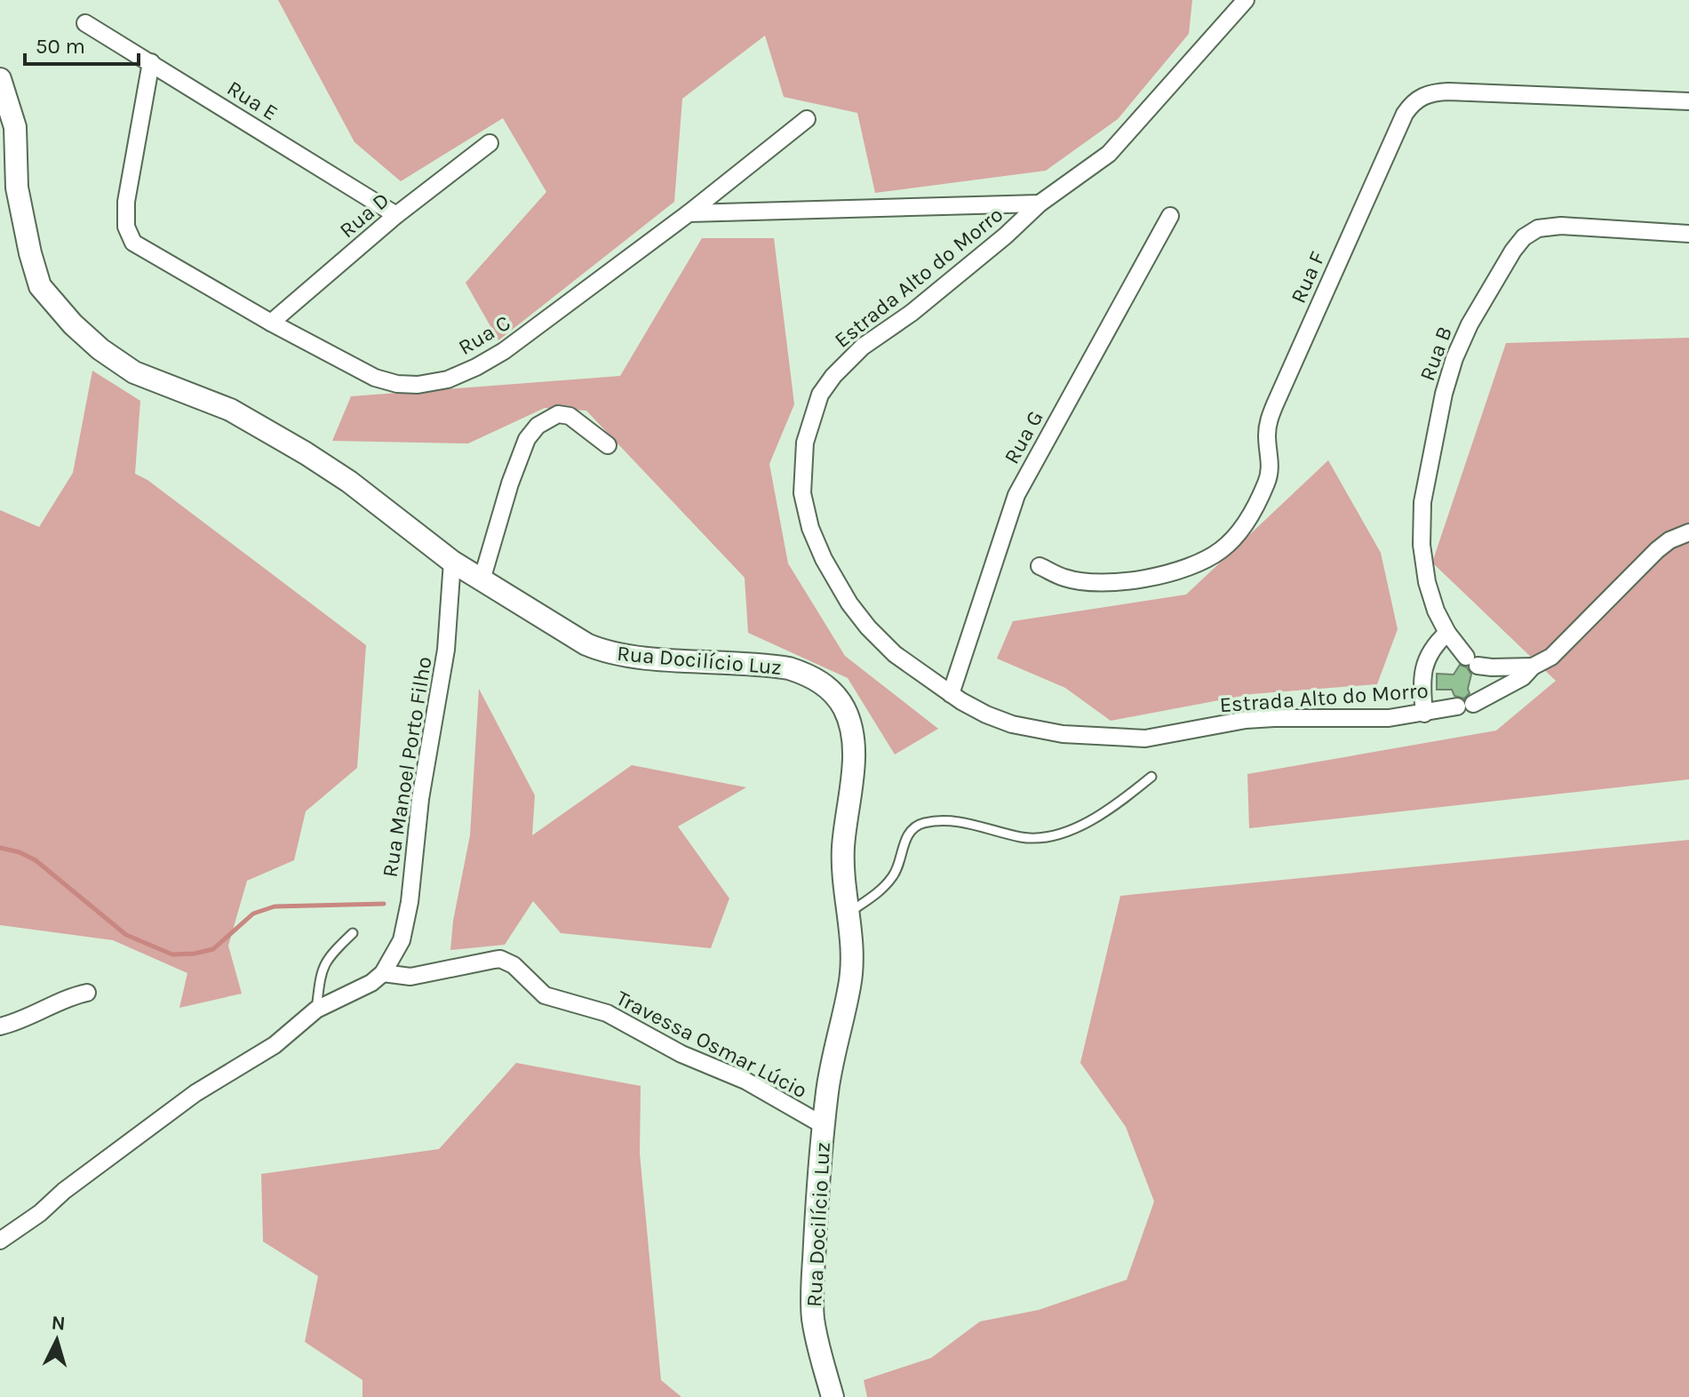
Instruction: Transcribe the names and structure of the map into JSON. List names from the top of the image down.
{
  "streets": {
    "main road": ["Rua Docilício Luz"],
    "street": [
      "Rua E",
      "Rua D",
      "Estrada Alto do Morro",
      "Rua F",
      "Rua C",
      "Rua B",
      "Rua G",
      "Rua Manoel Porto Filho",
      "Travessa Osmar Lúcio"
    ]
  },
  "crossings": [
    ["Rua E", "Rua D"],
    ["Rua E", "Rua C"],
    ["Rua D", "Rua C"],
    ["Estrada Alto do Morro", "Rua B"],
    ["Estrada Alto do Morro", "Rua G"],
    ["Rua Docilício Luz", "Rua Manoel Porto Filho"],
    ["Rua Docilício Luz", "Travessa Osmar Lúcio"],
    ["Rua Manoel Porto Filho", "Travessa Osmar Lúcio"]
  ],
  "scale_bar": "50 m",
  "north": "top"
}
